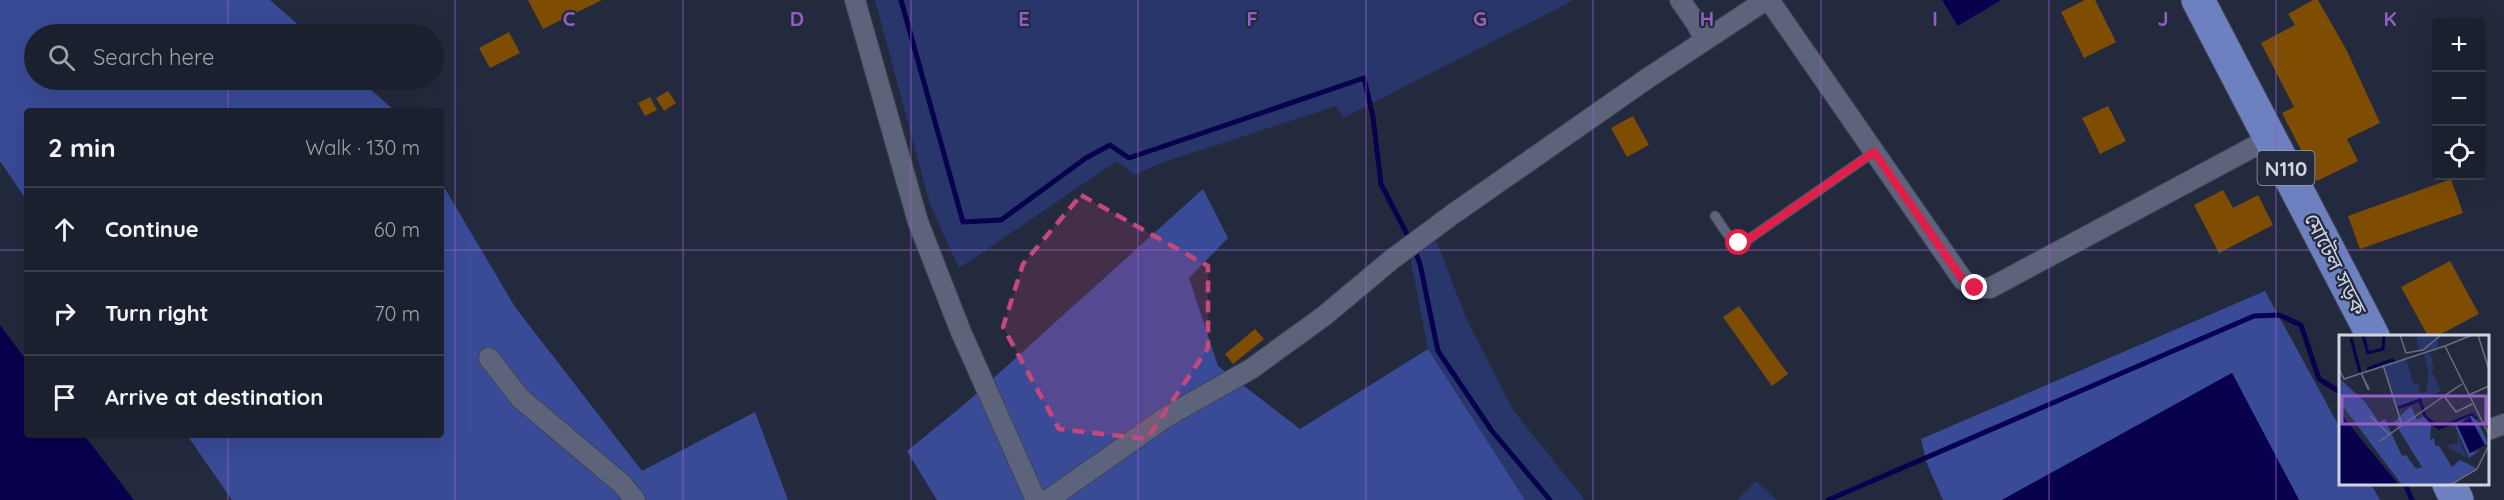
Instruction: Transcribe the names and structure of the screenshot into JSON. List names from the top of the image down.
{
  "streets": {
    "highway": ["N110", "মোটেল সড়ক"]
  },
  "page": {
    "map_buttons": ["+", "−"],
    "search": "Search here",
    "heading": ["2 min", "Walk · 130 m"],
    "list": [
      ["Continue", "60 m"],
      ["Turn right", "70 m"],
      "Arrive at destination"
    ]
  },
  "grid": {
    "columns": [
      "C",
      "D",
      "E",
      "F",
      "G",
      "H",
      "I",
      "J",
      "K"
    ]
  }
}
